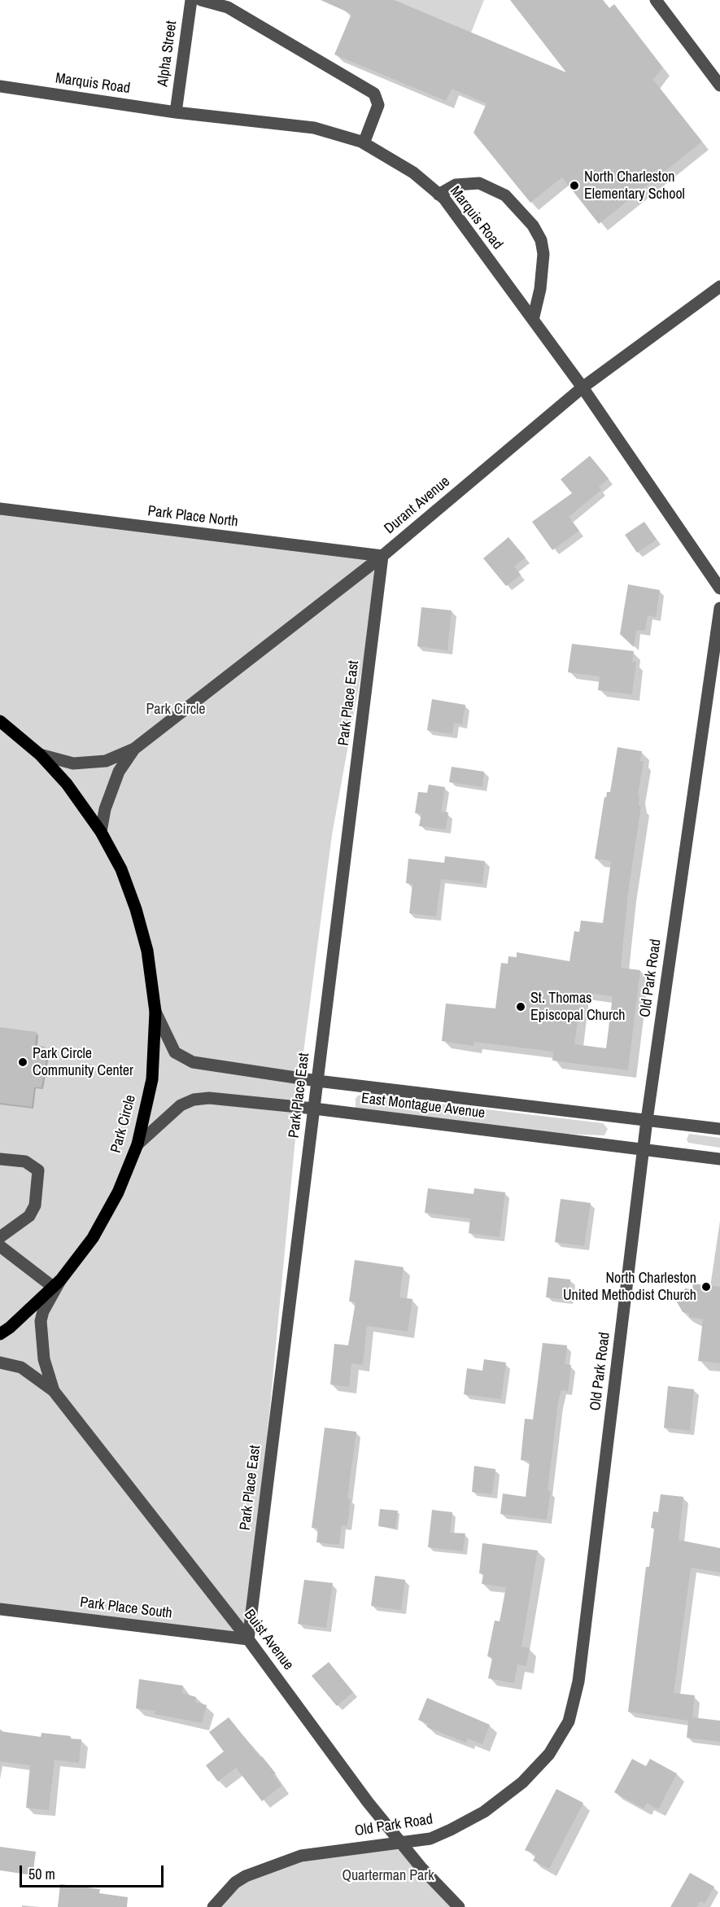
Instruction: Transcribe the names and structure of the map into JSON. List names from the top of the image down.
{
  "streets": {
    "main road": ["Park Circle"],
    "street": [
      "Alpha Street",
      "Marquis Road",
      "Durant Avenue",
      "Park Place North",
      "Park Place East",
      "Old Park Road",
      "East Montague Avenue",
      "Park Place South",
      "Buist Avenue"
    ]
  },
  "crossings": [
    ["Alpha Street", "Marquis Road"],
    ["Marquis Road", "Durant Avenue"],
    ["Durant Avenue", "Park Place North"],
    ["Durant Avenue", "Park Place East"],
    ["Durant Avenue", "Park Circle"],
    ["Park Place North", "Park Place East"],
    ["Park Place East", "East Montague Avenue"],
    ["Park Place East", "Park Place South"],
    ["Park Place East", "Buist Avenue"],
    ["Old Park Road", "East Montague Avenue"],
    ["Old Park Road", "Buist Avenue"],
    ["East Montague Avenue", "Park Circle"],
    ["Park Circle", "Buist Avenue"],
    ["Park Place South", "Buist Avenue"]
  ],
  "parks": ["Park Circle", "Quarterman Park"],
  "places": [
    "North Charleston Elementary School",
    "St. Thomas Episcopal Church",
    "Park Circle Community Center",
    "North Charleston United Methodist Church"
  ],
  "scale_bar": "50 m"
}
